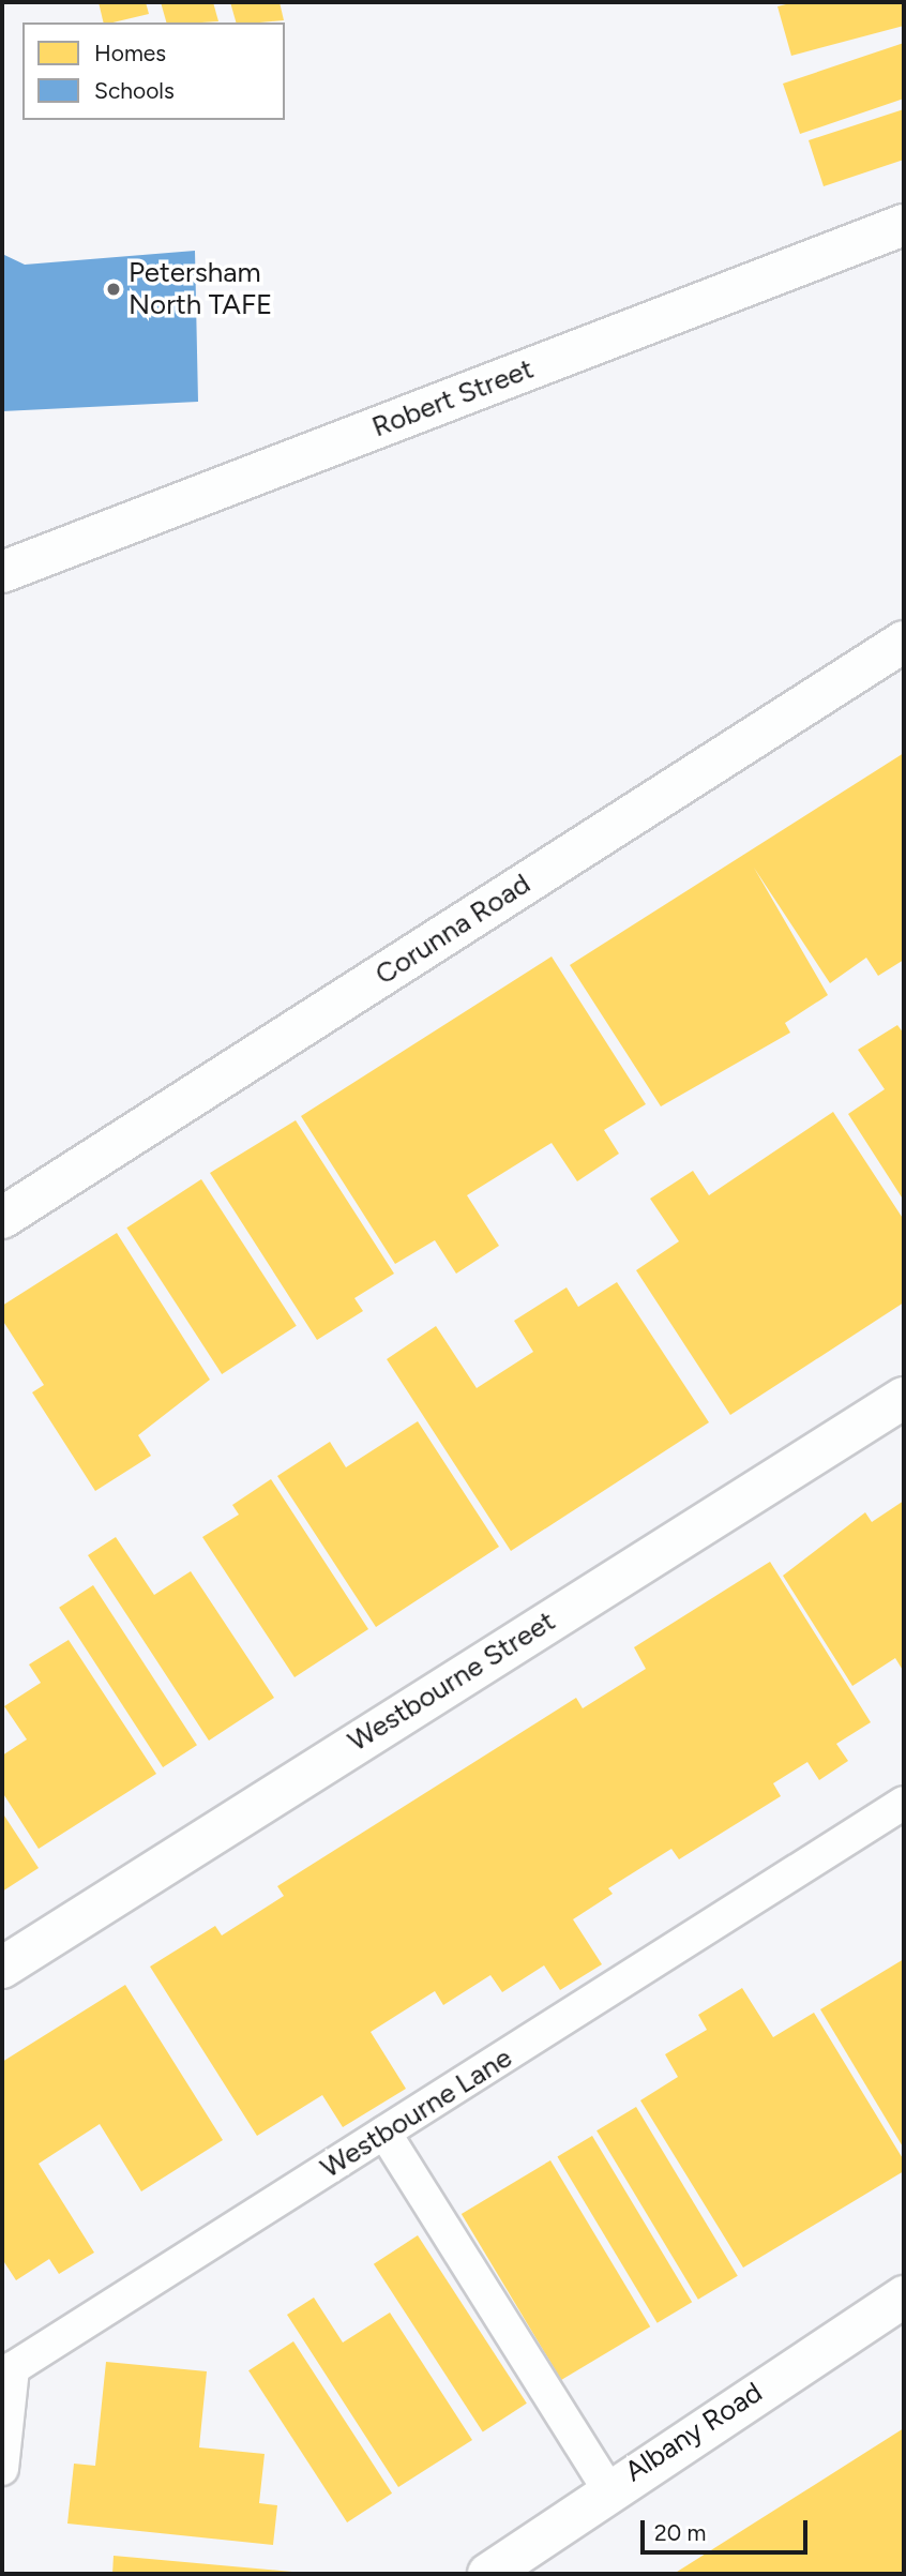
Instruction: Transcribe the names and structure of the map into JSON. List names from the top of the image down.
{
  "streets": {
    "street": [
      "Robert Street",
      "Corunna Road",
      "Westbourne Street",
      "Albany Road"
    ],
    "lane": ["Westbourne Lane"]
  },
  "places": ["Petersham North TAFE"],
  "legend": ["Homes", "Schools"],
  "scale_bar": "20 m"
}
